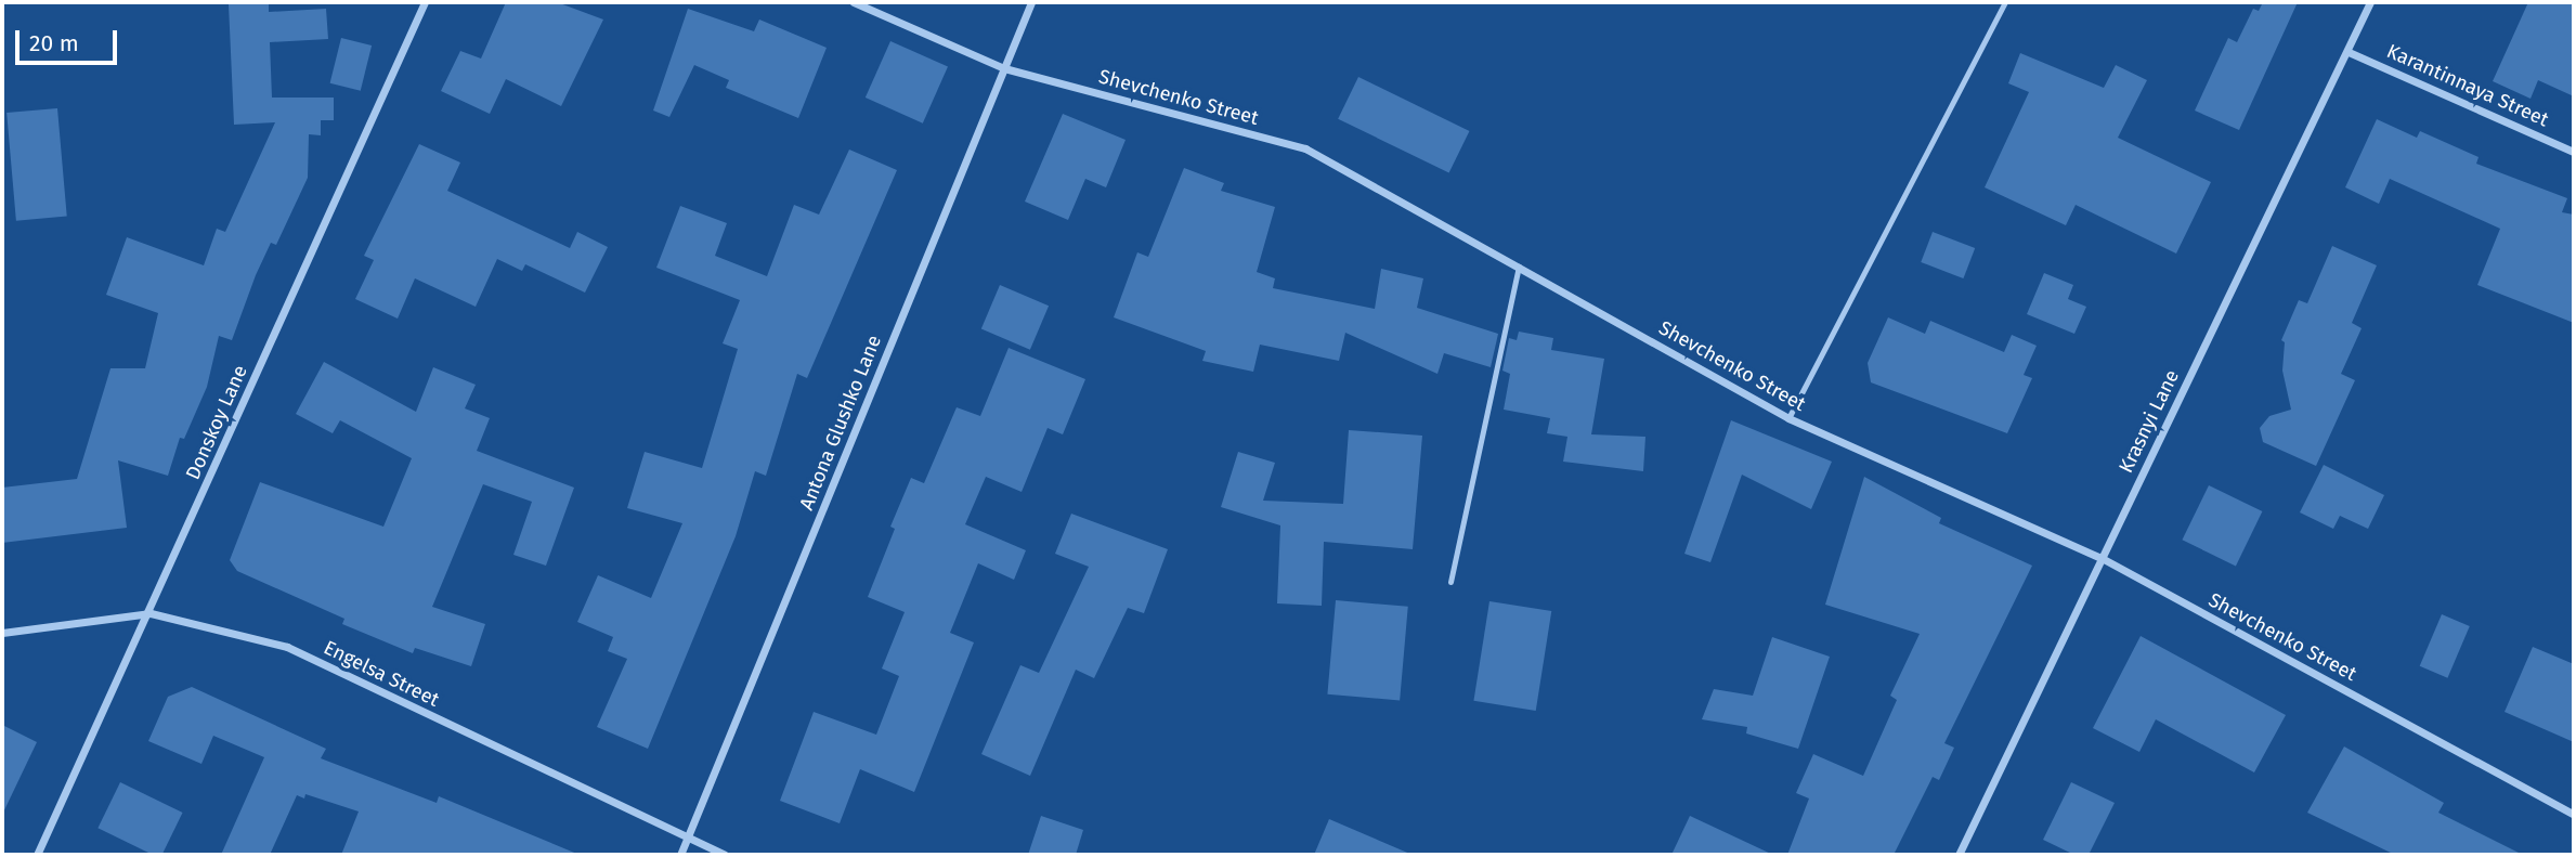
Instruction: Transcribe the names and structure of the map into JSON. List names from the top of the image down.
{
  "streets": {
    "street": [
      "Karantinnaya Street",
      "Shevchenko Street",
      "Krasnyi Lane",
      "Donskoy Lane",
      "Antona Glushko Lane",
      "Engelsa Street"
    ]
  },
  "crossings": [
    ["Karantinnaya Street", "Krasnyi Lane"],
    ["Shevchenko Street", "Krasnyi Lane"],
    ["Shevchenko Street", "Antona Glushko Lane"],
    ["Donskoy Lane", "Engelsa Street"],
    ["Antona Glushko Lane", "Engelsa Street"]
  ],
  "scale_bar": "20 m"
}
